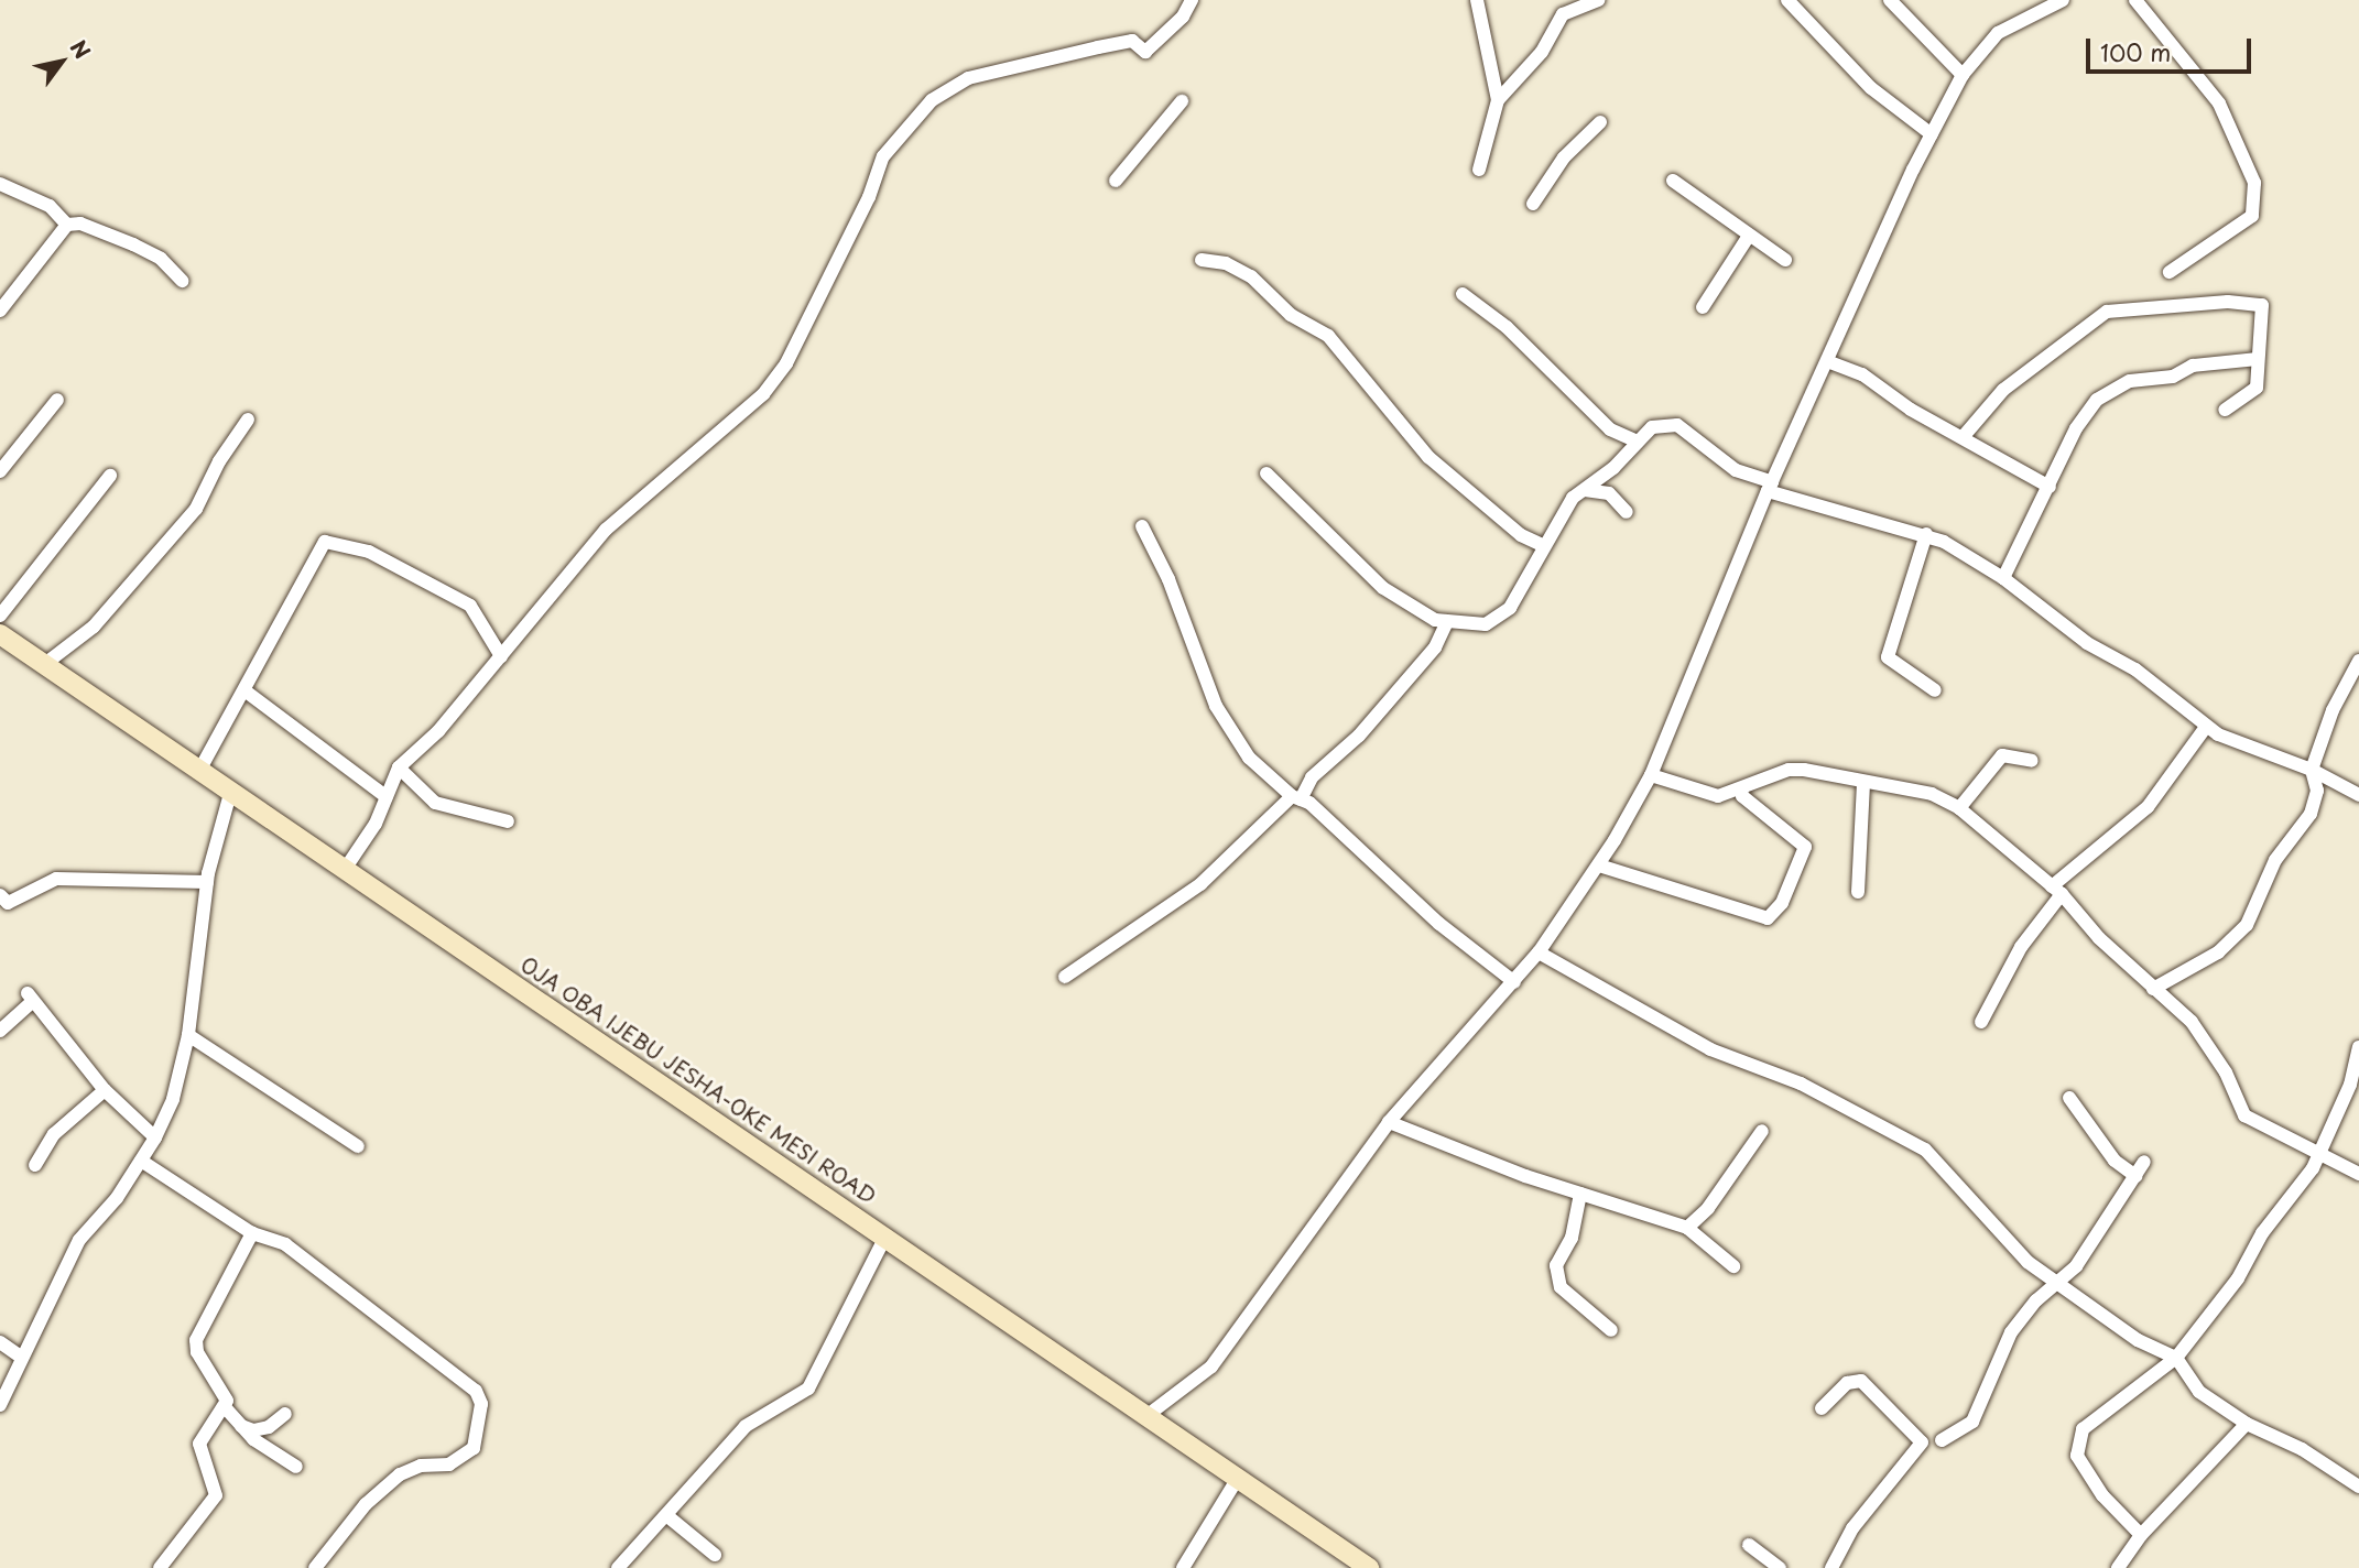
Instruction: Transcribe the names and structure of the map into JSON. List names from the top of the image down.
{
  "streets": {
    "main road": ["OJA OBA IJEBU JESHA-OKE MESI ROAD"]
  },
  "scale_bar": "100 m",
  "north": "top right"
}
